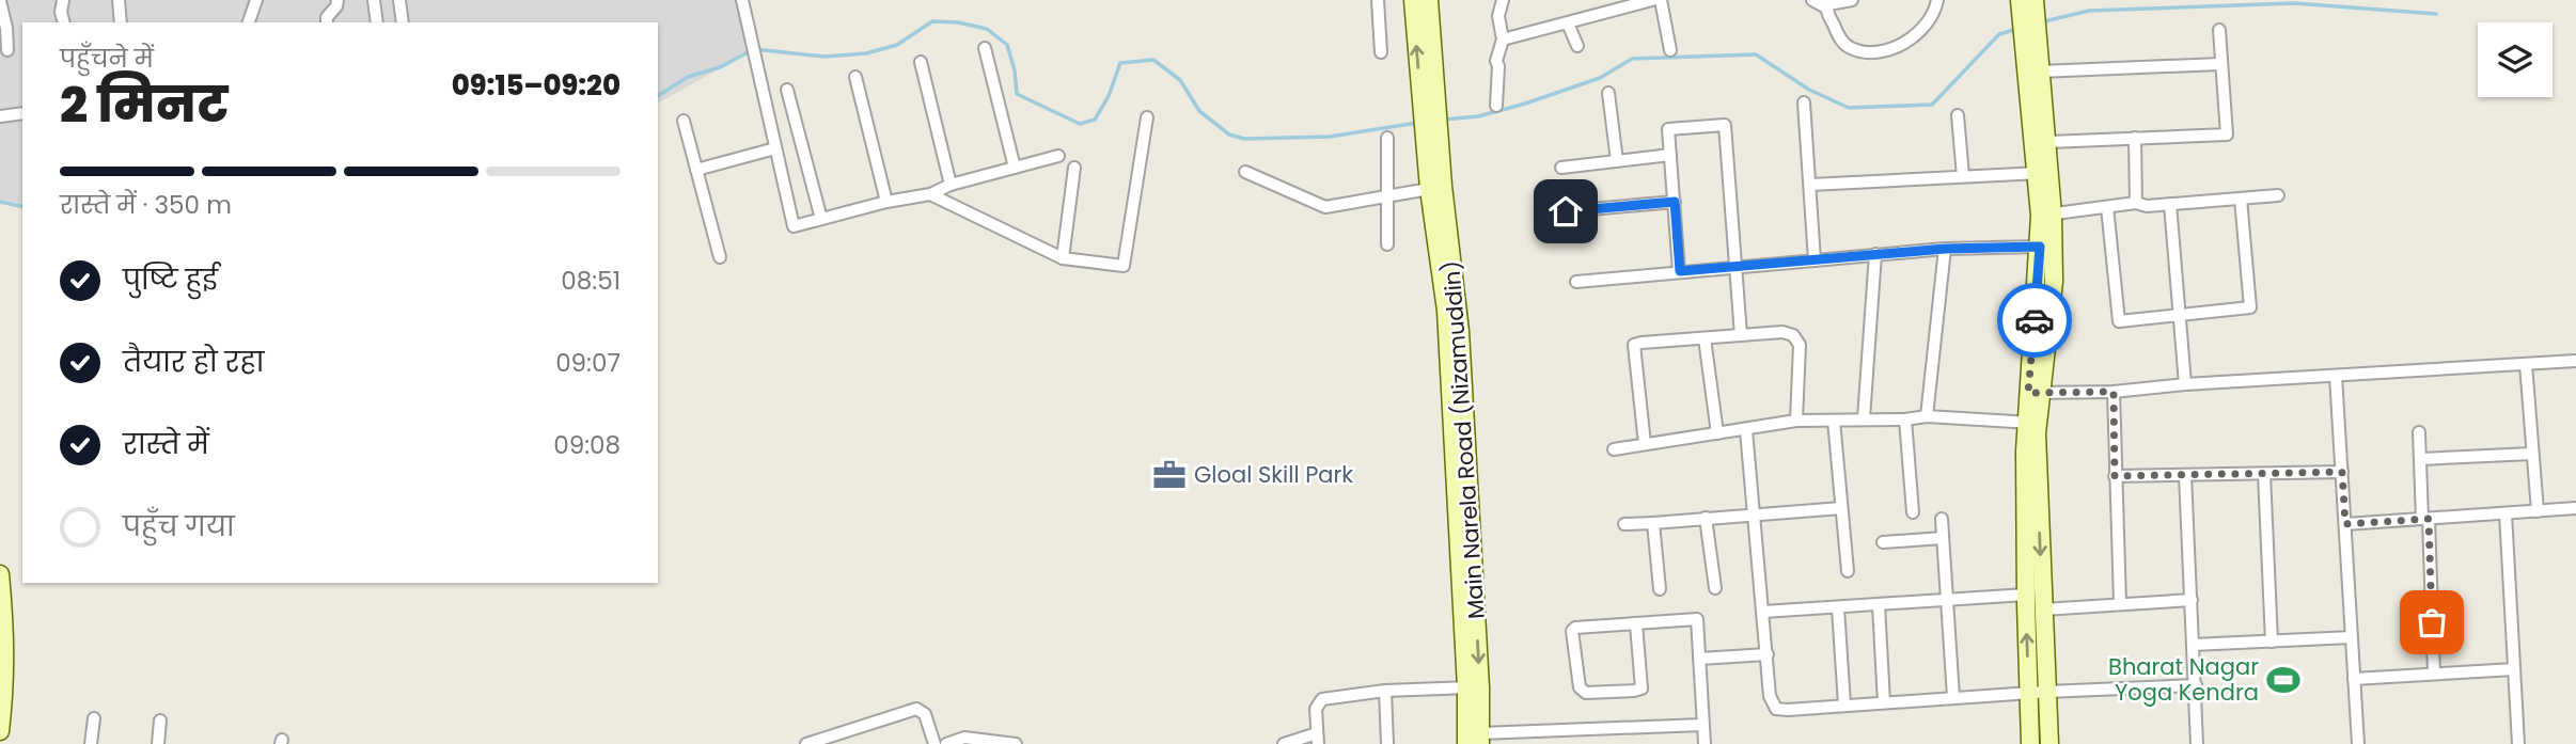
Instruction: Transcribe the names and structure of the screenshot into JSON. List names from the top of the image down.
{
  "streets": {
    "street": ["Main Narela Road (Nizamuddin)"]
  },
  "places": {
    "office": ["Gloal Skill Park"],
    "sports": ["Bharat Nagar Yoga Kendra"]
  },
  "page": {
    "heading": ["2 मिनट", "पहुँचने में", "09:15–09:20"],
    "bar": "रास्ते में · 350 m",
    "list": [
      ["पुष्टि हुई", "08:51"],
      ["तैयार हो रहा", "09:07"],
      ["रास्ते में", "09:08"],
      "पहुँच गया"
    ]
  }
}
